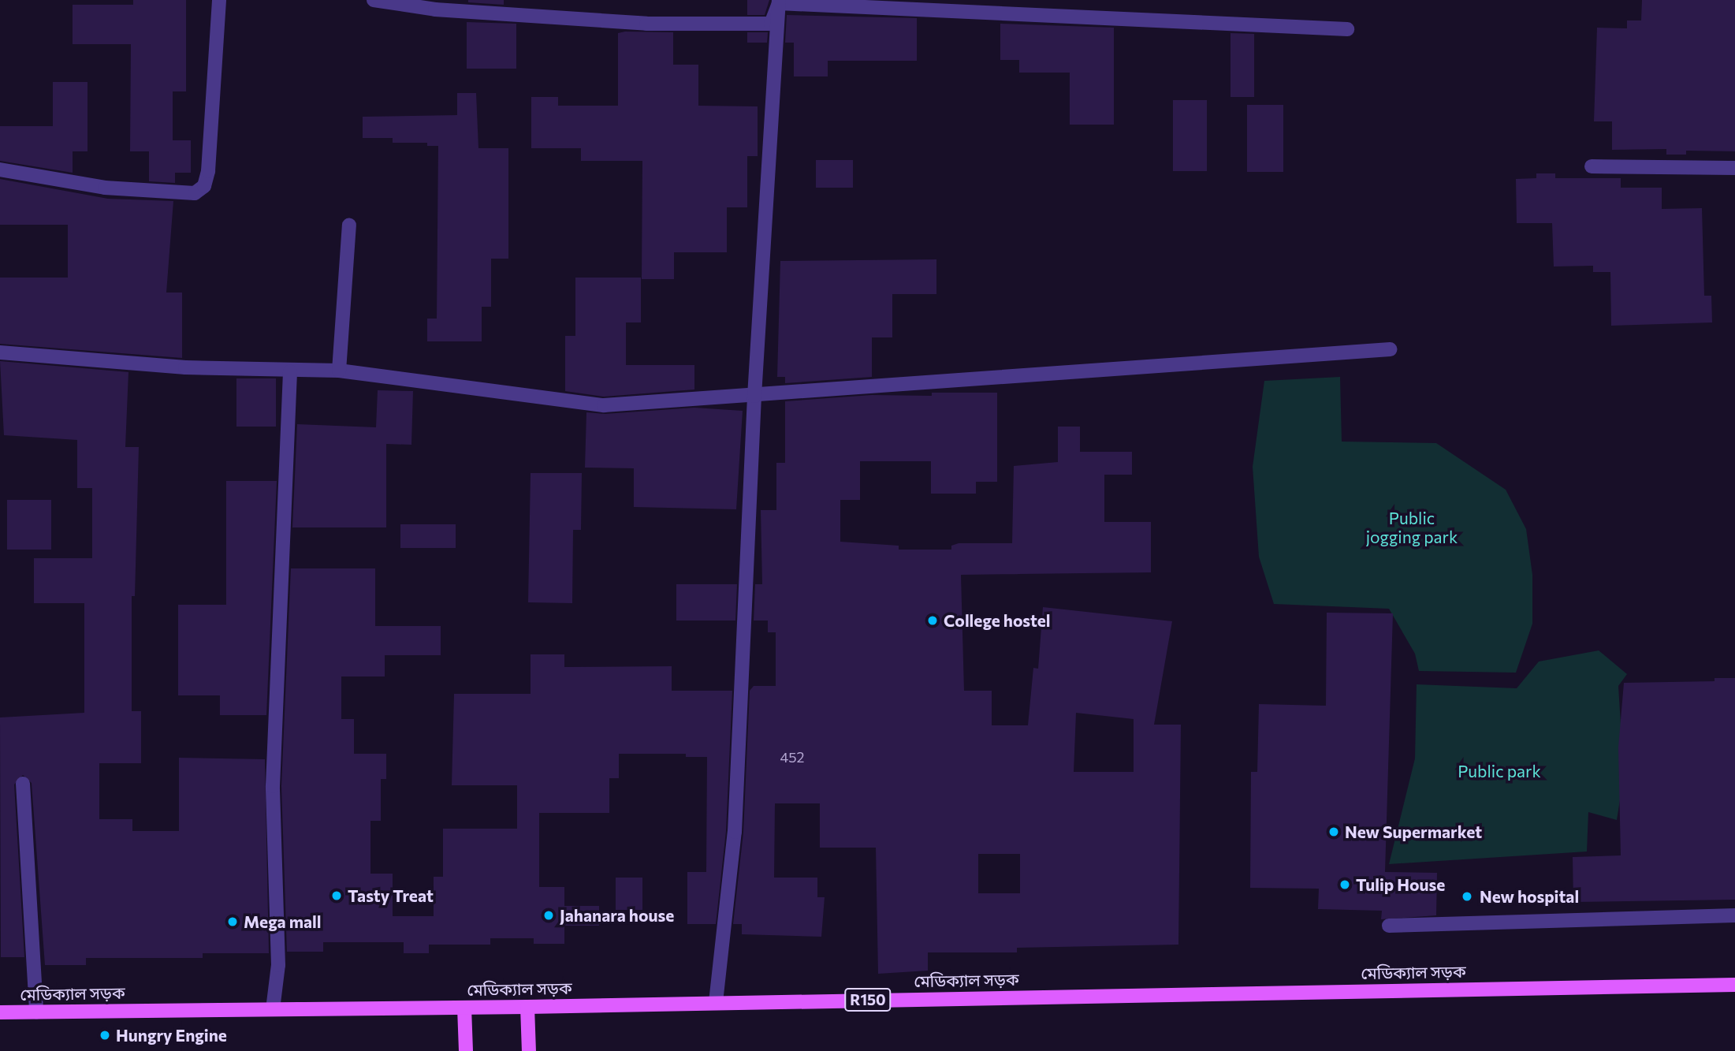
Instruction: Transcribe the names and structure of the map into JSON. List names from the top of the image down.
{
  "streets": {
    "main road": ["মেডিক্যাল সড়ক", "R150"]
  },
  "parks": ["Public jogging park", "Public park"],
  "places": [
    "College hostel",
    "New Supermarket",
    "Tulip House",
    "Tasty Treat",
    "New hospital",
    "Jahanara house",
    "Mega mall",
    "Hungry Engine"
  ],
  "house_numbers": ["452"]
}
